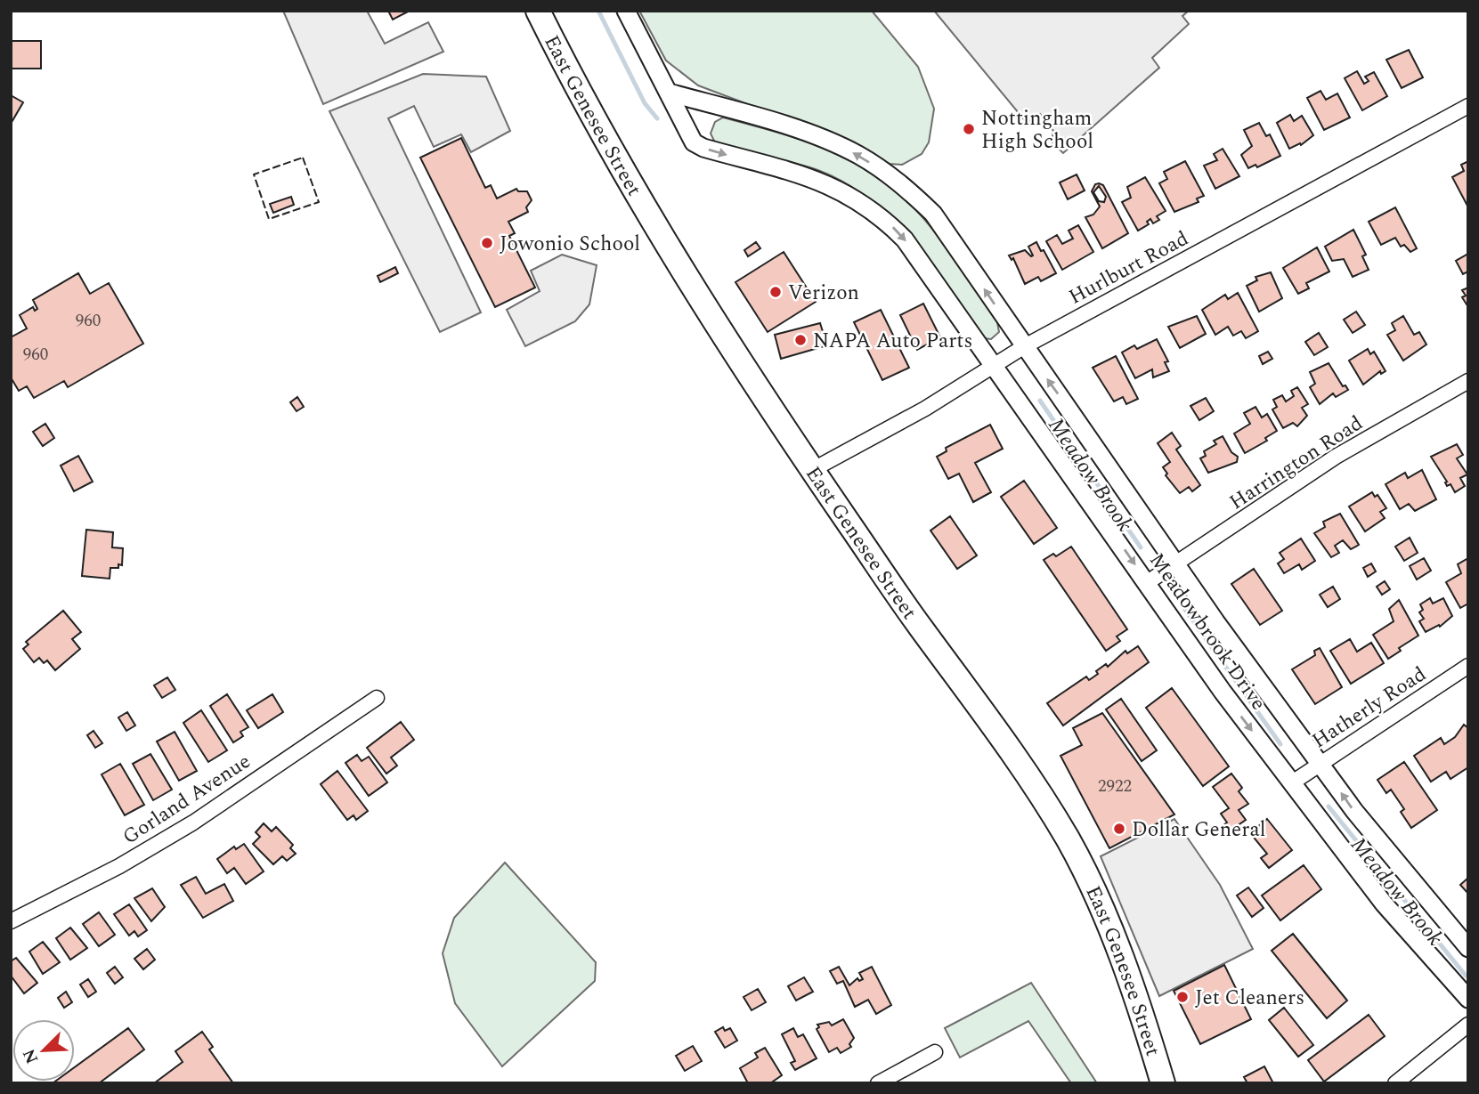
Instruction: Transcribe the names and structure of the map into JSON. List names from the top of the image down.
{
  "streets": {
    "main road": ["East Genesee Street"],
    "street": [
      "Hurlburt Road",
      "Harrington Road",
      "Meadowbrook Drive",
      "Hatherly Road",
      "Gorland Avenue"
    ]
  },
  "crossings": [
    ["East Genesee Street", "Hurlburt Road"],
    ["Hurlburt Road", "Meadowbrook Drive"],
    ["Harrington Road", "Meadowbrook Drive"],
    ["Meadowbrook Drive", "Hatherly Road"]
  ],
  "water": ["Meadow Brook"],
  "places": [
    "Nottingham High School",
    "Jowonio School",
    "Verizon",
    "NAPA Auto Parts",
    "Dollar General",
    "Jet Cleaners"
  ],
  "house_numbers": ["960", "960", "2922"],
  "north": "bottom left"
}
